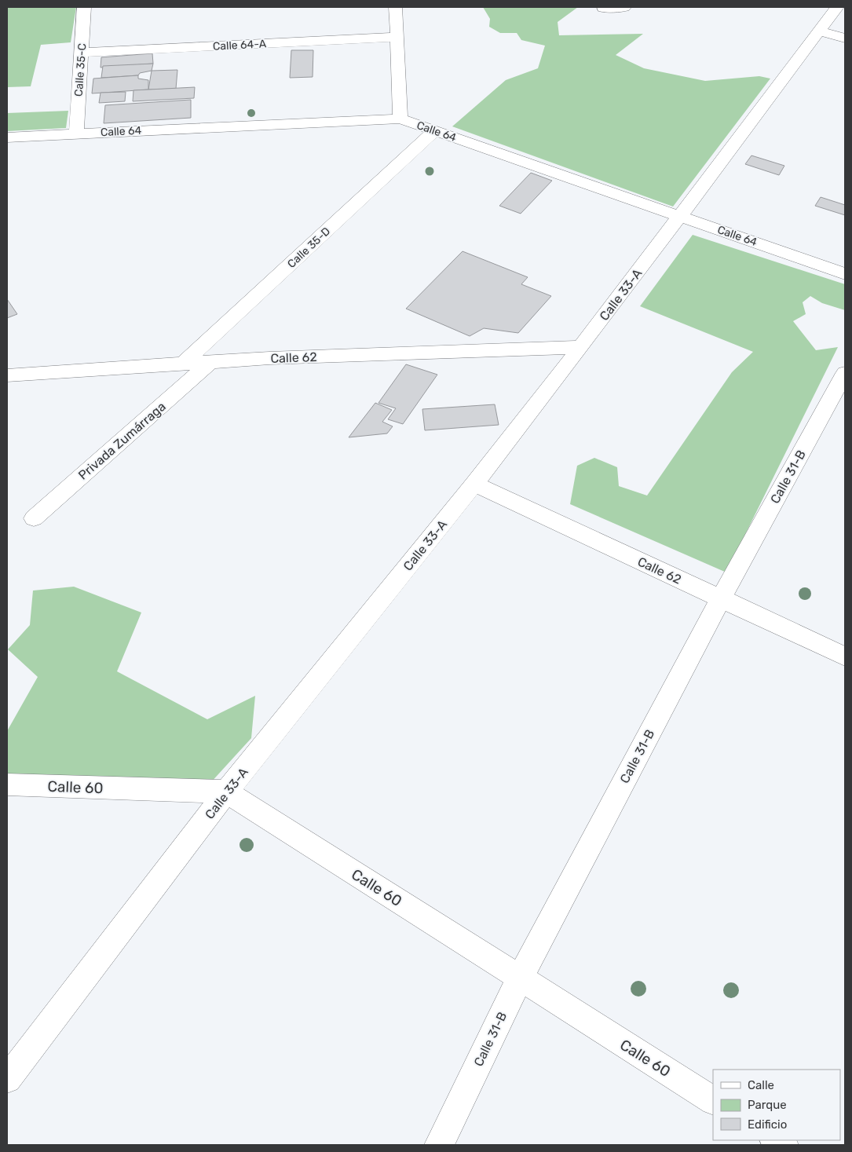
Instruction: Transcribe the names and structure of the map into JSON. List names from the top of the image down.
{
  "streets": {
    "street": [
      "Calle 64-A",
      "Calle 35-C",
      "Calle 64",
      "Calle 35-D",
      "Calle 33-A",
      "Calle 62",
      "Privada Zumárraga",
      "Calle 31-B",
      "Calle 60"
    ]
  },
  "crossings": [
    ["Calle 64-A", "Calle 35-C"],
    ["Calle 35-C", "Calle 64"],
    ["Calle 64", "Calle 35-D"],
    ["Calle 64", "Calle 33-A"],
    ["Calle 35-D", "Calle 62"],
    ["Calle 33-A", "Calle 62"],
    ["Calle 33-A", "Calle 60"],
    ["Calle 62", "Privada Zumárraga"],
    ["Calle 62", "Calle 31-B"],
    ["Calle 31-B", "Calle 60"]
  ],
  "legend": ["Calle", "Parque", "Edificio"]
}
